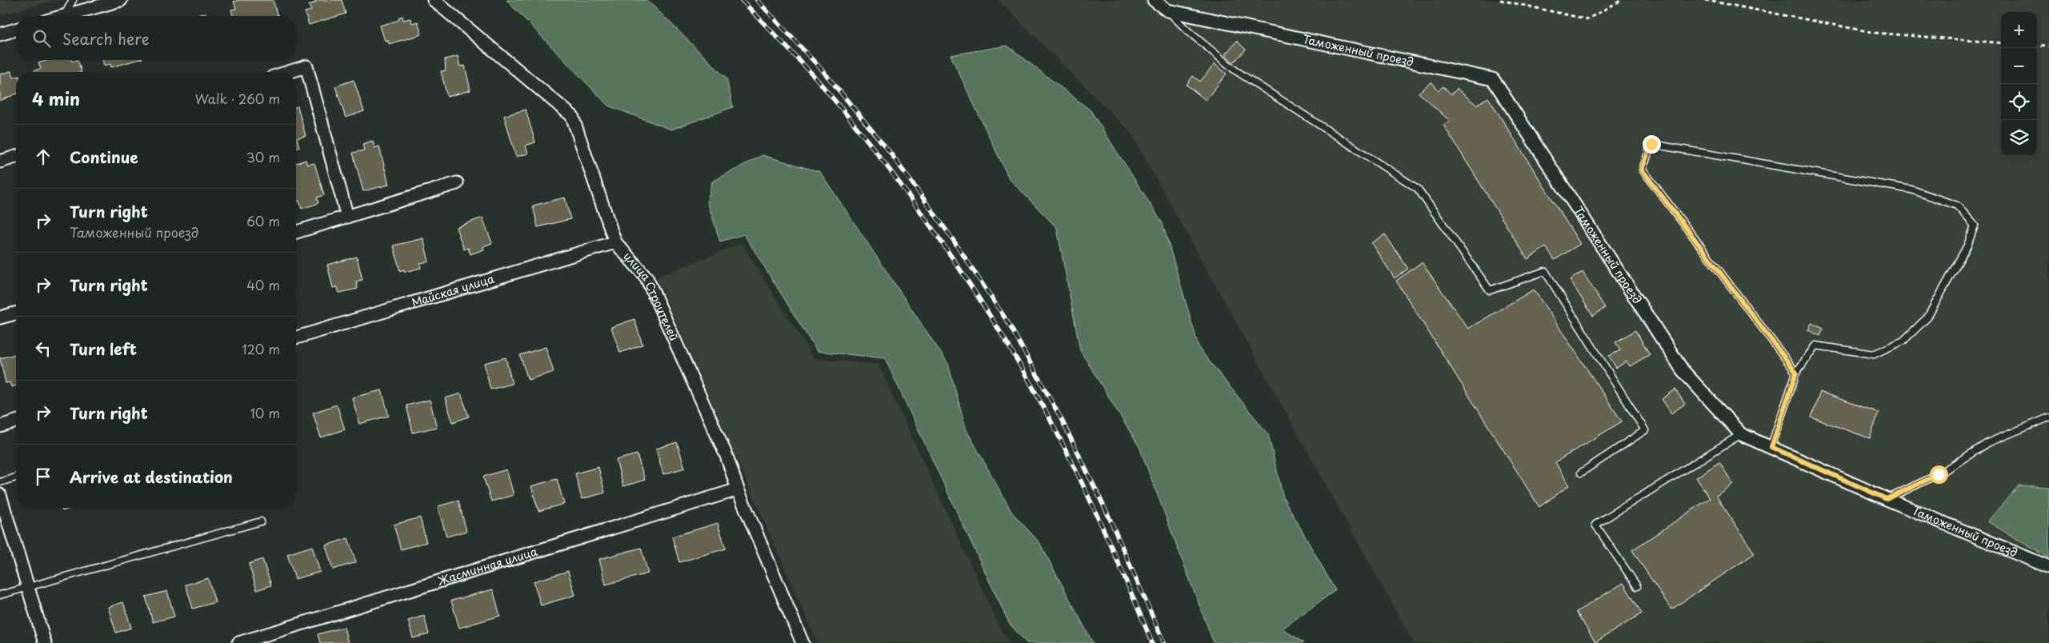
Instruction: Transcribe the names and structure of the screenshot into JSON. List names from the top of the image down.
{
  "streets": {
    "street": [
      "Таможенный проезд",
      "Майская улица",
      "улица Строителей",
      "Жасминная улица"
    ]
  },
  "crossings": [
    ["Майская улица", "улица Строителей"],
    ["улица Строителей", "Жасминная улица"]
  ],
  "page": {
    "map_buttons": ["+", "−"],
    "search": "Search here",
    "heading": ["4 min", "Walk · 260 m"],
    "list": [
      ["Continue", "30 m"],
      ["Turn right", "Таможенный проезд", "60 m"],
      ["Turn right", "40 m"],
      ["Turn left", "120 m"],
      ["Turn right", "10 m"],
      "Arrive at destination"
    ]
  }
}
